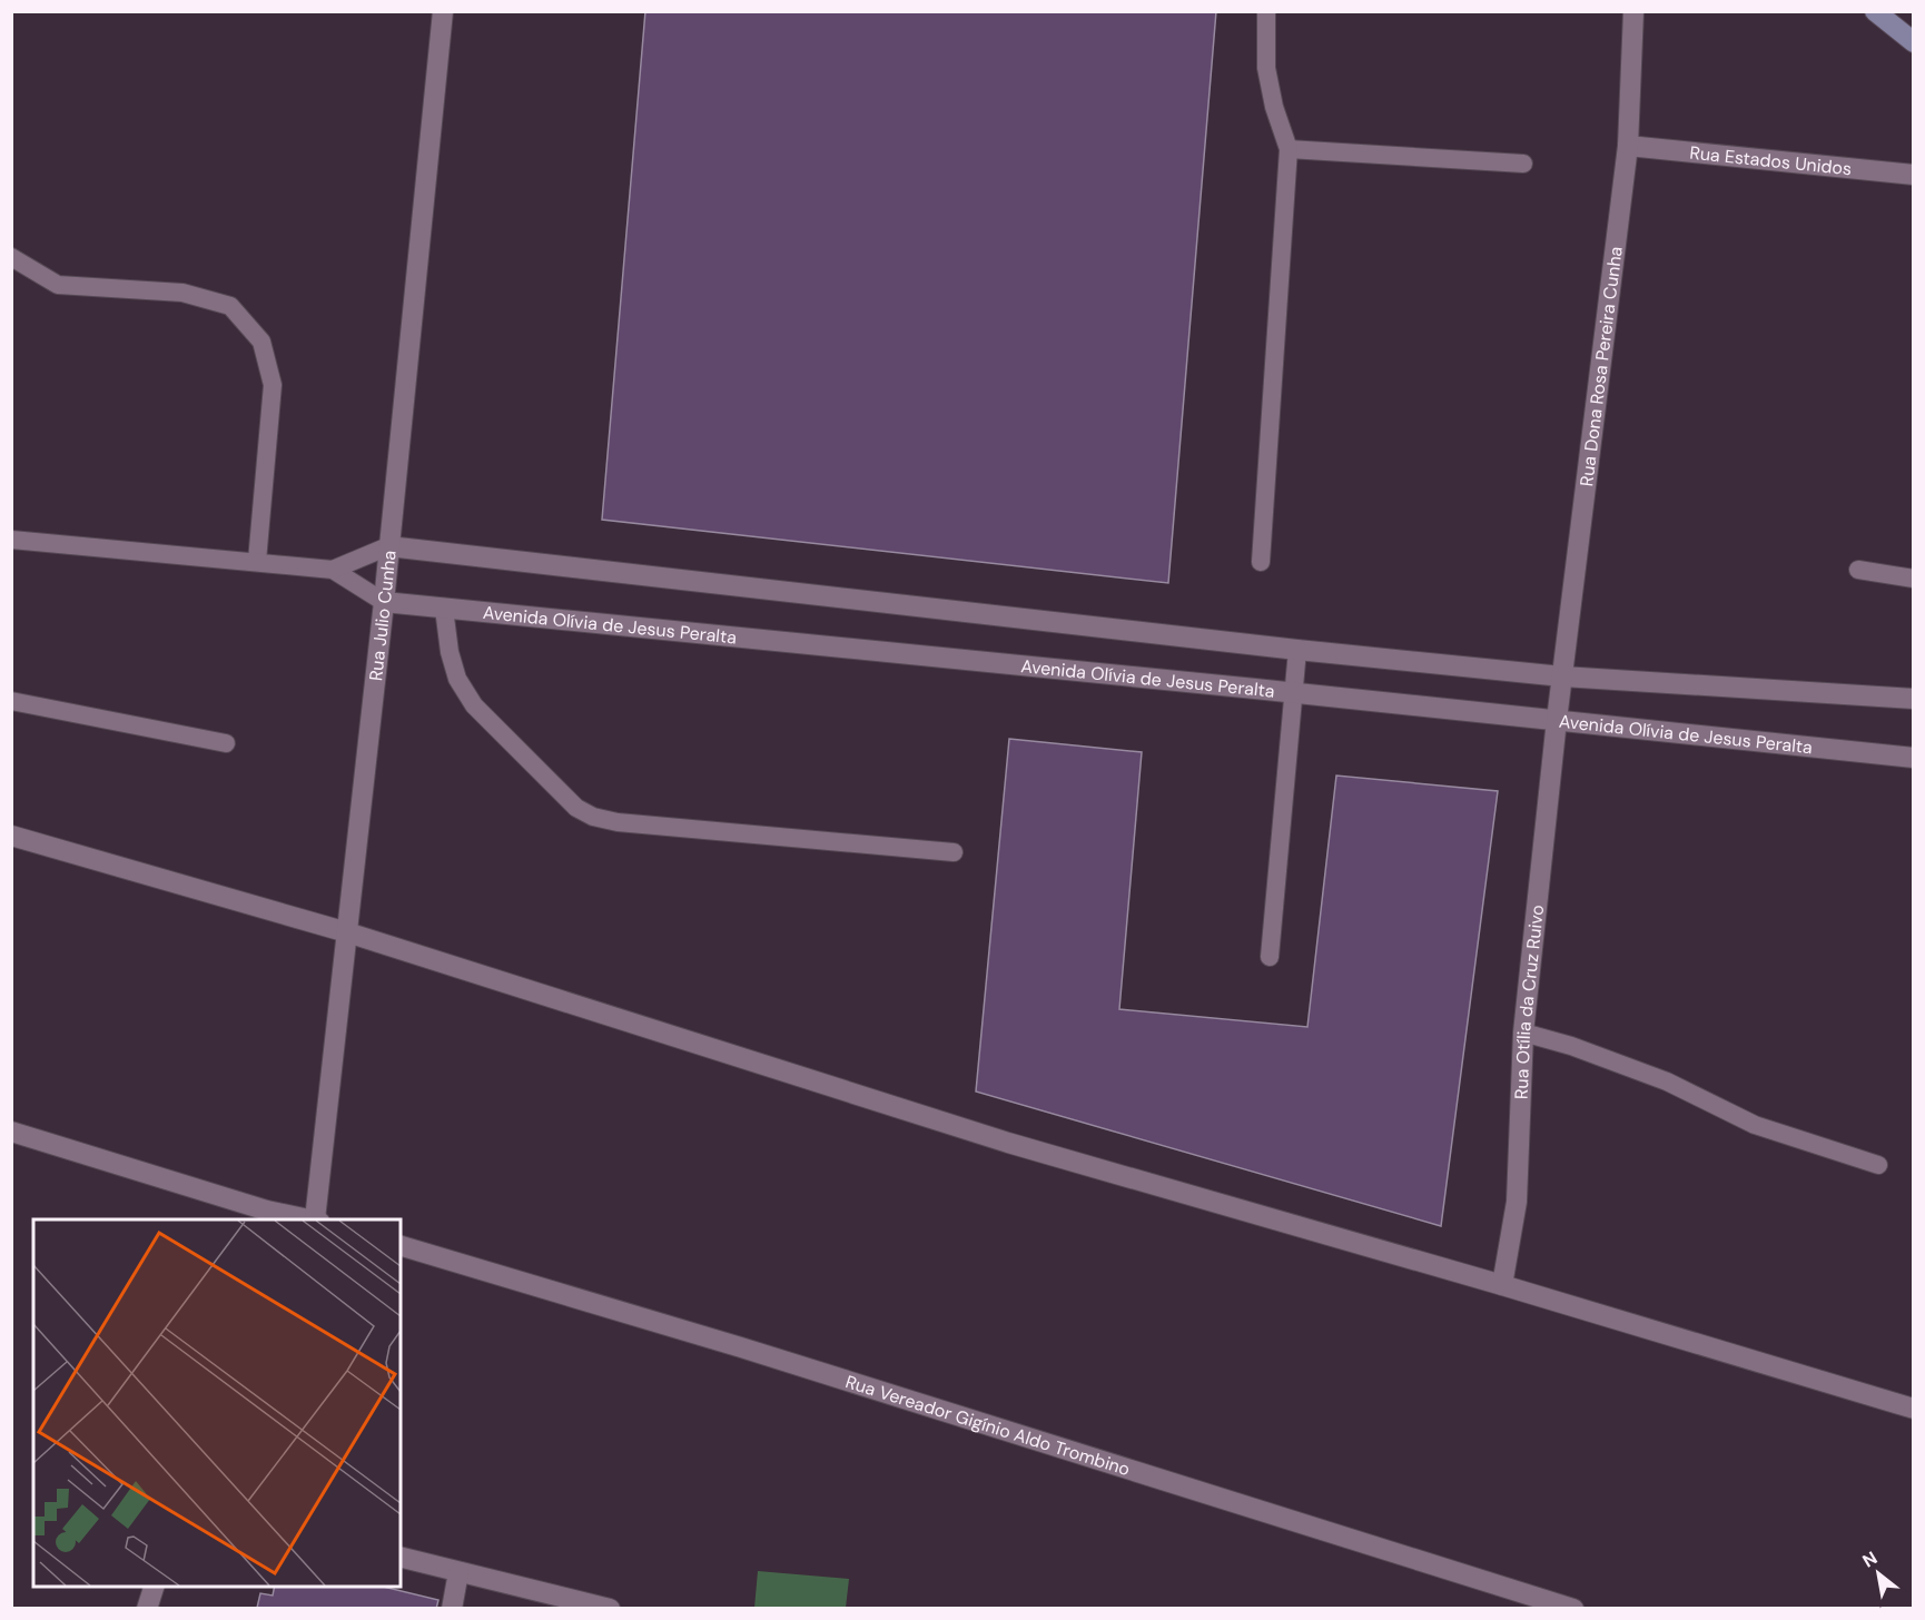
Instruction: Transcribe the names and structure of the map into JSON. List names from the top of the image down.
{
  "streets": {
    "street": [
      "Rua Estados Unidos",
      "Rua Dona Rosa Pereira Cunha",
      "Rua Julio Cunha",
      "Avenida Olívia de Jesus Peralta",
      "Rua Otília da Cruz Ruivo",
      "Rua Vereador Gigínio Aldo Trombino"
    ]
  },
  "crossings": [
    ["Rua Estados Unidos", "Rua Dona Rosa Pereira Cunha"],
    ["Rua Dona Rosa Pereira Cunha", "Avenida Olívia de Jesus Peralta"],
    ["Rua Dona Rosa Pereira Cunha", "Rua Otília da Cruz Ruivo"],
    ["Rua Julio Cunha", "Avenida Olívia de Jesus Peralta"],
    ["Avenida Olívia de Jesus Peralta", "Rua Otília da Cruz Ruivo"]
  ],
  "north": "top left"
}
